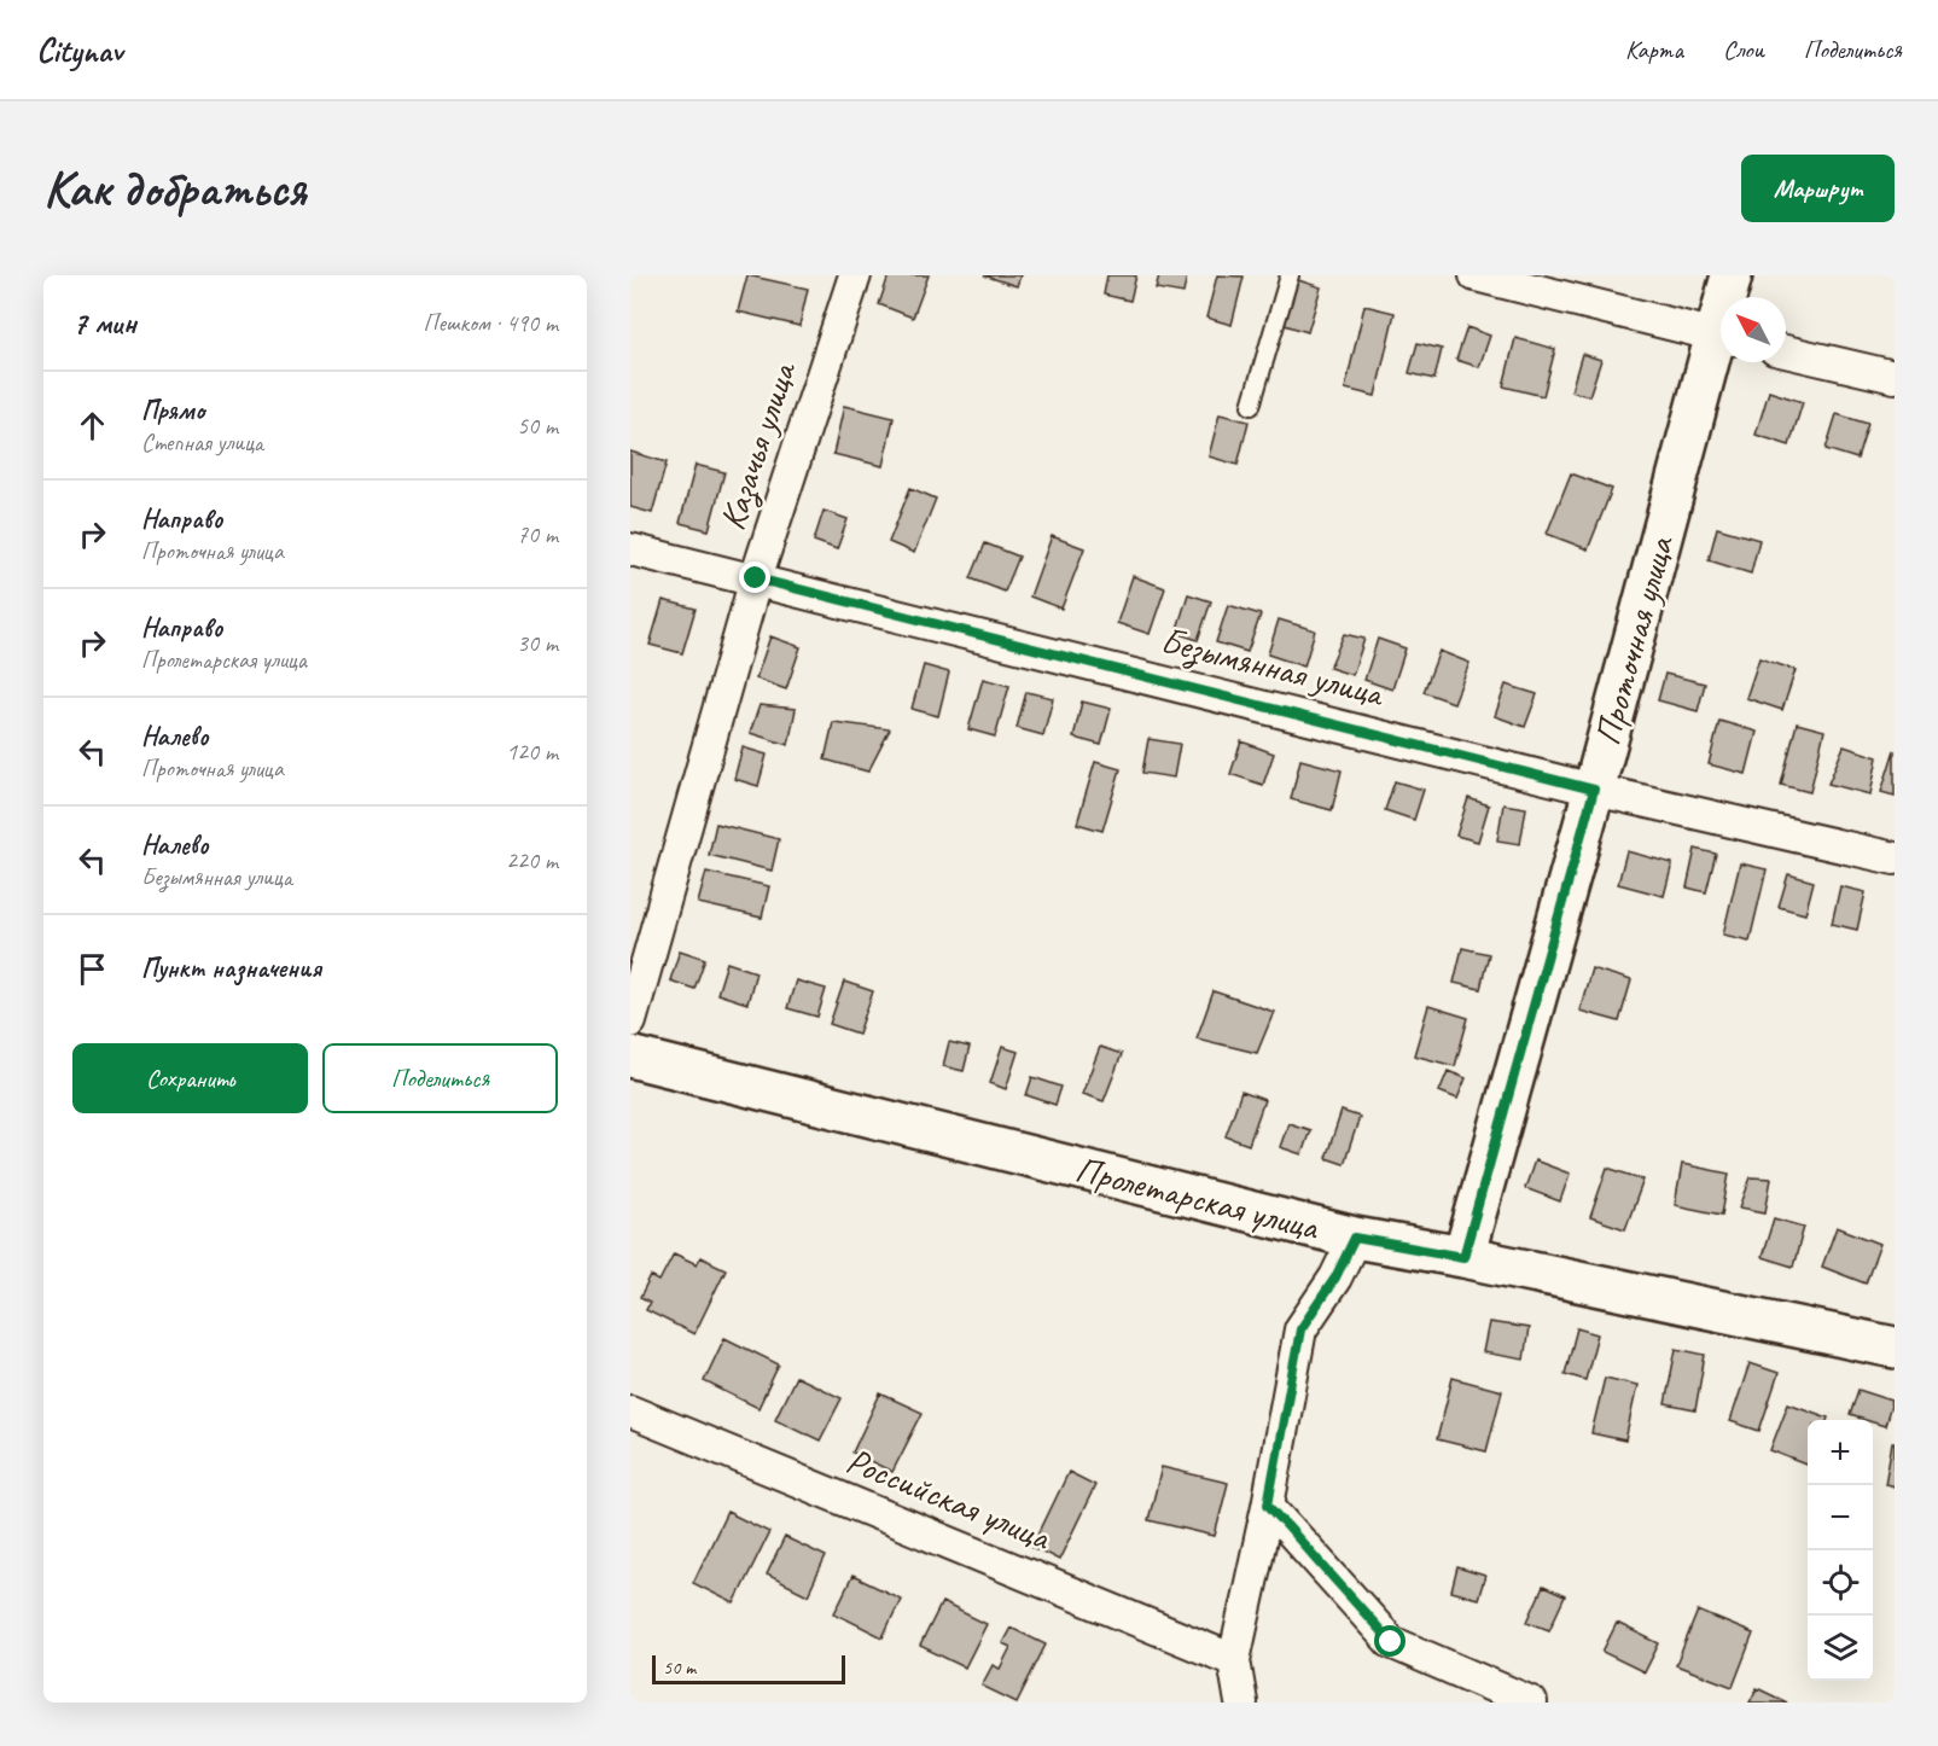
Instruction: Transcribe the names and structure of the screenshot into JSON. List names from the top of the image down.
{
  "streets": {
    "street": [
      "Казачья улица",
      "Проточная улица",
      "Безымянная улица",
      "Пролетарская улица",
      "Российская улица"
    ]
  },
  "crossings": [
    ["Казачья улица", "Безымянная улица"],
    ["Проточная улица", "Безымянная улица"],
    ["Проточная улица", "Пролетарская улица"]
  ],
  "scale_bar": "50 m",
  "north": "top left",
  "page": {
    "header": "Citynav",
    "nav": ["Карта", "Слои", "Поделиться"],
    "buttons": [
      "Маршрут",
      ["Сохранить", "Поделиться"]
    ],
    "title": "Как добраться",
    "heading": ["7 мин", "Пешком · 490 m"],
    "list": [
      ["Прямо", "Степная улица", "50 m"],
      ["Направо", "Проточная улица", "70 m"],
      ["Направо", "Пролетарская улица", "30 m"],
      ["Налево", "Проточная улица", "120 m"],
      ["Налево", "Безымянная улица", "220 m"],
      "Пункт назначения"
    ],
    "map_buttons": ["+", "−"],
    "scale": "50 m"
  }
}
